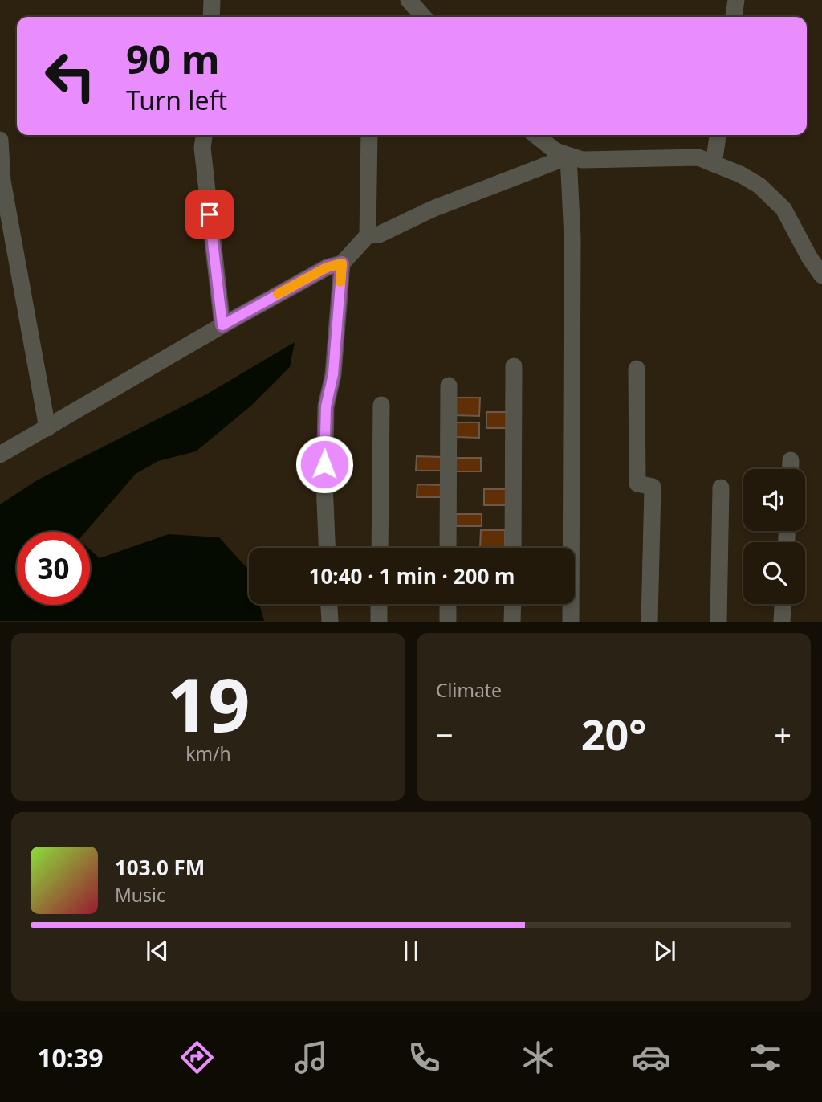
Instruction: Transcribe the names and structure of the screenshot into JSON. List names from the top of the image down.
{
  "page": {
    "turn": ["90 m", "Turn left"],
    "limit": "30",
    "trip": "10:40 · 1 min · 200 m",
    "tile": [
      ["19", "km/h"],
      "Climate"
    ],
    "heat": ["−", "20°", "+"],
    "song": ["103.0 FM", "Music"],
    "tabs": "10:39"
  }
}
